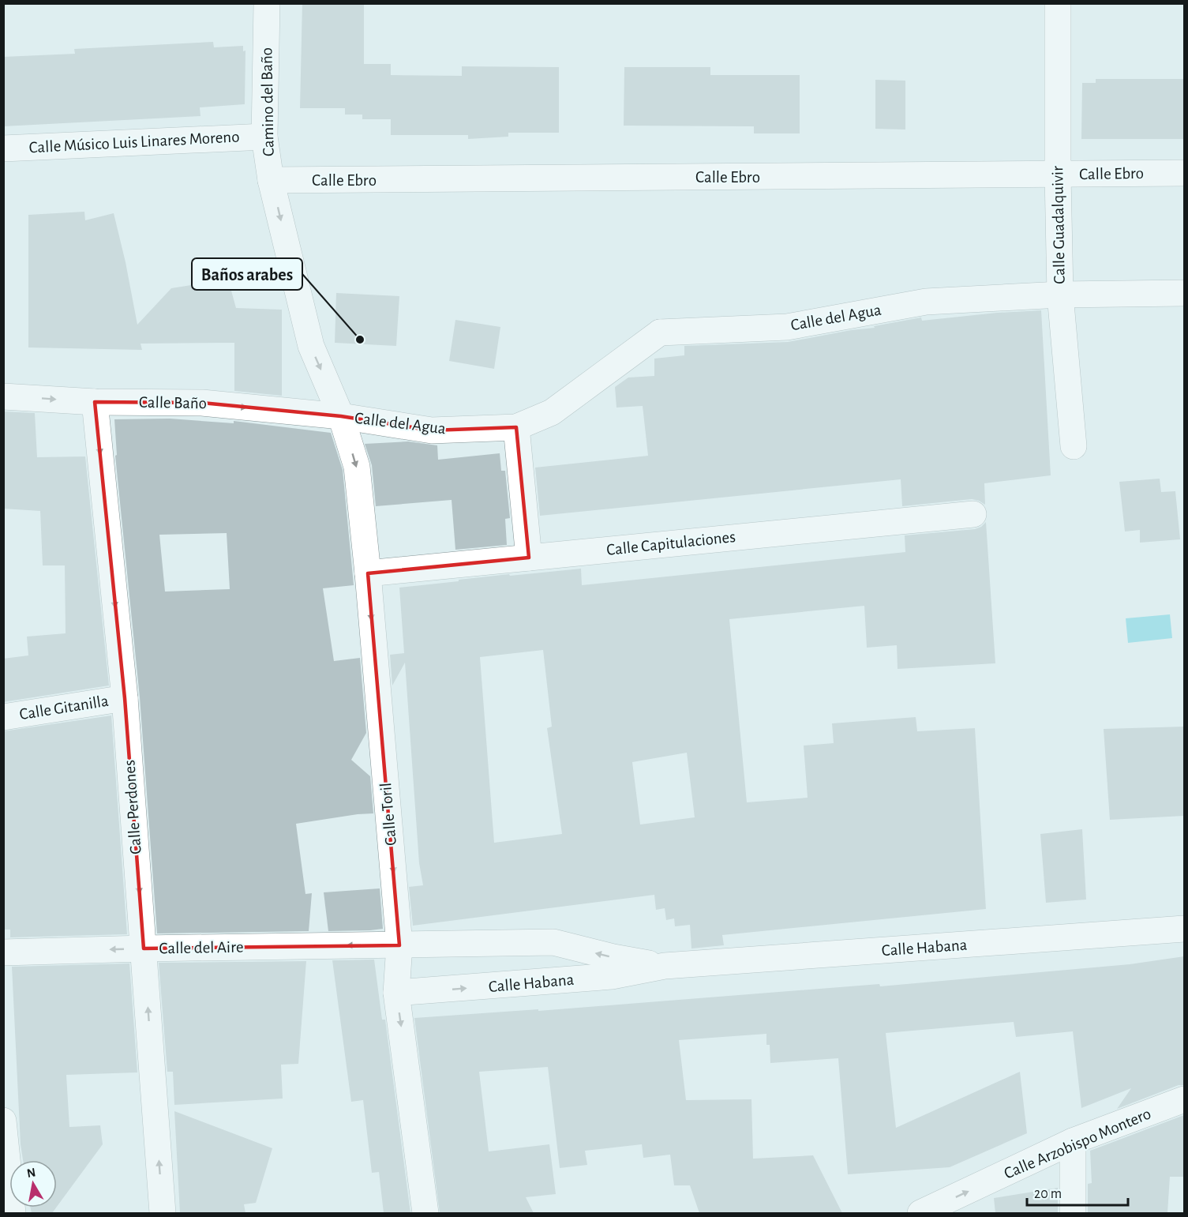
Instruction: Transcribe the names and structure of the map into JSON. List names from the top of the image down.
{
  "streets": {
    "street": [
      "Camino del Baño",
      "Calle Músico Luis Linares Moreno",
      "Calle Ebro",
      "Calle Guadalquivir",
      "Calle del Agua",
      "Calle Baño",
      "Calle Capitulaciones",
      "Calle Gitanilla",
      "Calle Perdones",
      "Calle Toril",
      "Calle del Aire",
      "Calle Habana",
      "Calle Arzobispo Montero"
    ]
  },
  "crossings": [
    ["Camino del Baño", "Calle Músico Luis Linares Moreno"],
    ["Camino del Baño", "Calle Ebro"],
    ["Camino del Baño", "Calle del Agua"],
    ["Camino del Baño", "Calle Baño"],
    ["Camino del Baño", "Calle Toril"],
    ["Calle Ebro", "Calle Guadalquivir"],
    ["Calle Guadalquivir", "Calle del Agua"],
    ["Calle del Agua", "Calle Baño"],
    ["Calle del Agua", "Calle Toril"],
    ["Calle Baño", "Calle Perdones"],
    ["Calle Baño", "Calle Toril"],
    ["Calle Capitulaciones", "Calle Toril"],
    ["Calle Gitanilla", "Calle Perdones"],
    ["Calle Perdones", "Calle del Aire"],
    ["Calle Toril", "Calle del Aire"],
    ["Calle Toril", "Calle Habana"],
    ["Calle del Aire", "Calle Habana"]
  ],
  "one_way": [
    "Camino del Baño",
    "Calle Baño",
    "Calle Toril",
    "Calle del Aire",
    "Calle Arzobispo Montero"
  ],
  "places": ["Baños arabes"],
  "scale_bar": "20 m",
  "north": "top"
}
